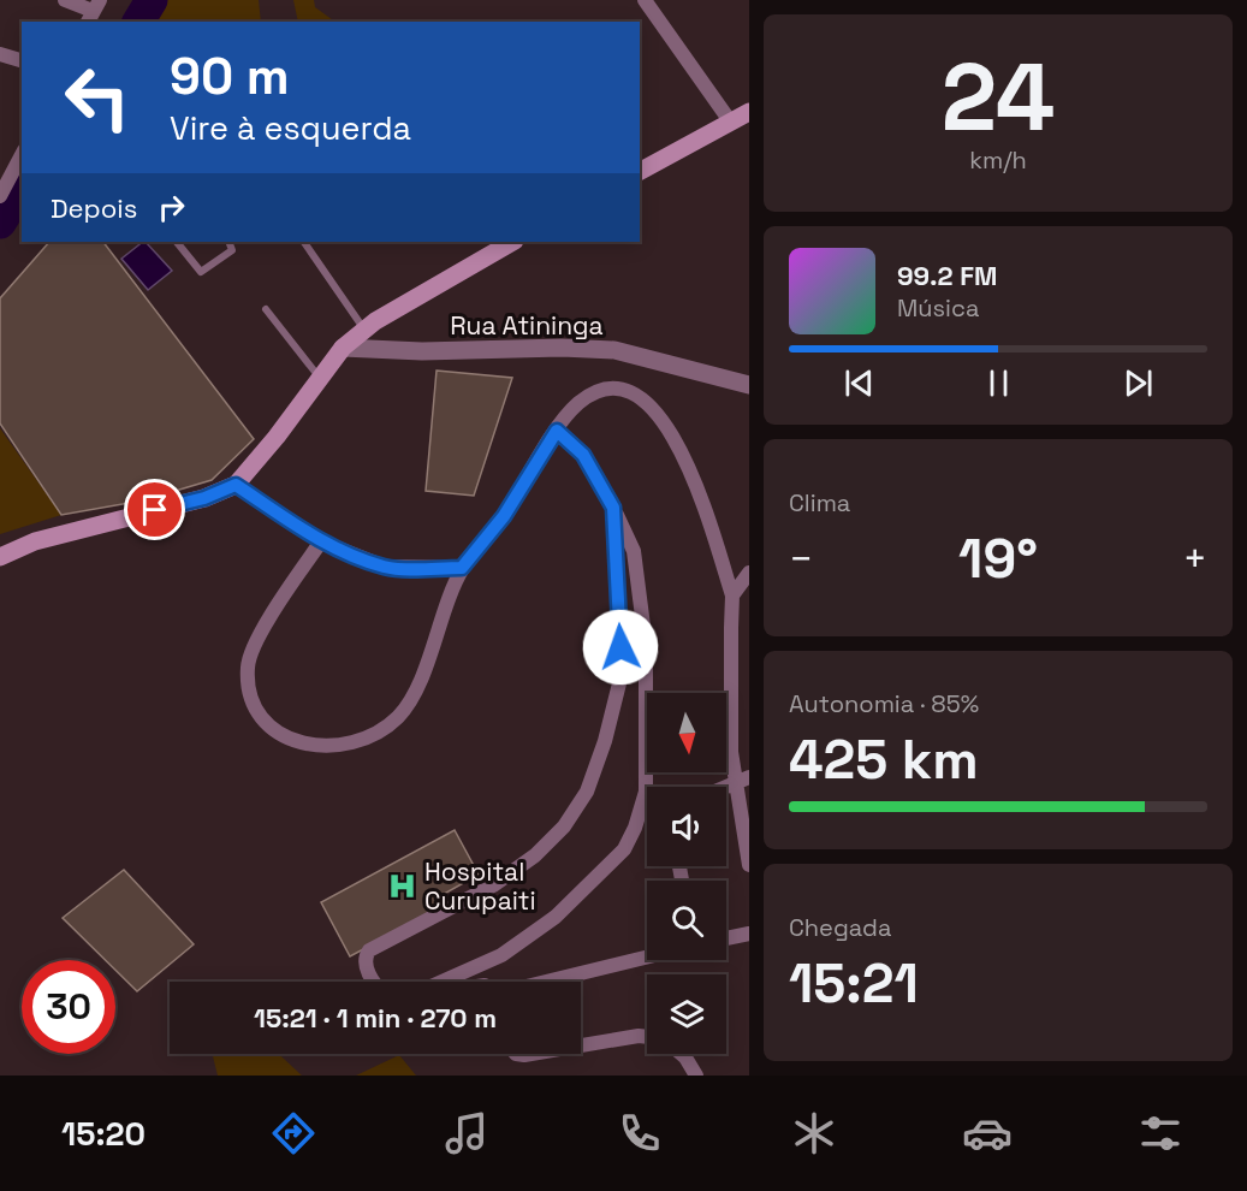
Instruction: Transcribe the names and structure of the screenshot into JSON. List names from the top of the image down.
{
  "streets": {
    "street": ["Rua Atininga"]
  },
  "places": {
    "hospital": ["Hospital Curupaiti"]
  },
  "north": "bottom",
  "page": {
    "tile": [
      ["24", "km/h"],
      "Clima",
      ["Autonomia · 85%", "425 km"],
      ["Chegada", "15:21"]
    ],
    "turn": ["90 m", "Vire à esquerda"],
    "then": "Depois",
    "song": ["99.2 FM", "Música"],
    "heat": ["−", "19°", "+"],
    "limit": "30",
    "trip": "15:21 · 1 min · 270 m",
    "tabs": "15:20"
  }
}
